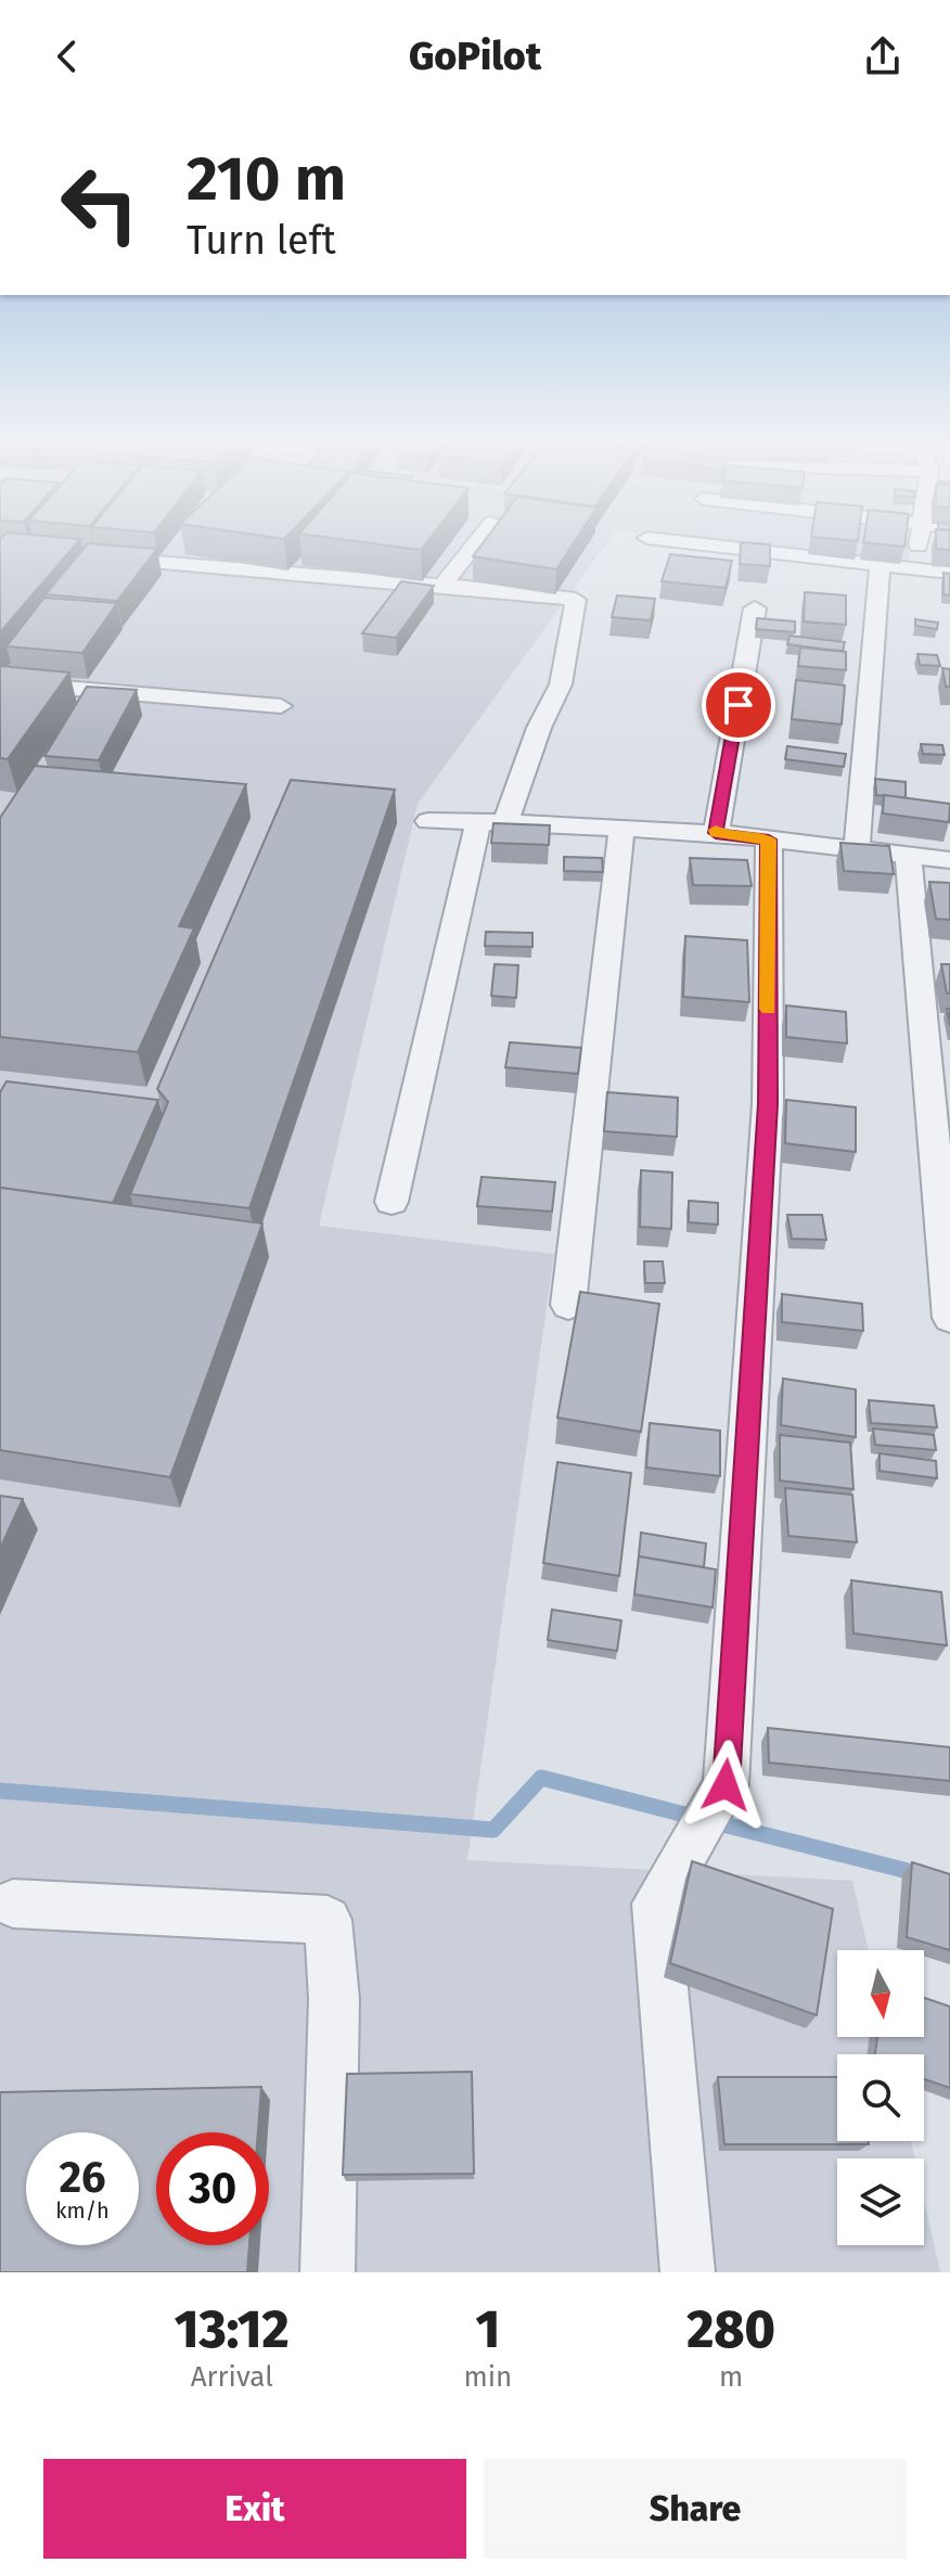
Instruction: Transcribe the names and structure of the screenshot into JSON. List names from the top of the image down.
{
  "north": "bottom",
  "page": {
    "header": "GoPilot",
    "turn": ["210 m", "Turn left"],
    "speed": "26 km/h",
    "limit": "30",
    "eta": [
      "13:12",
      "Arrival",
      "1",
      "min",
      "280",
      "m"
    ],
    "buttons": ["Exit", "Share"]
  }
}
